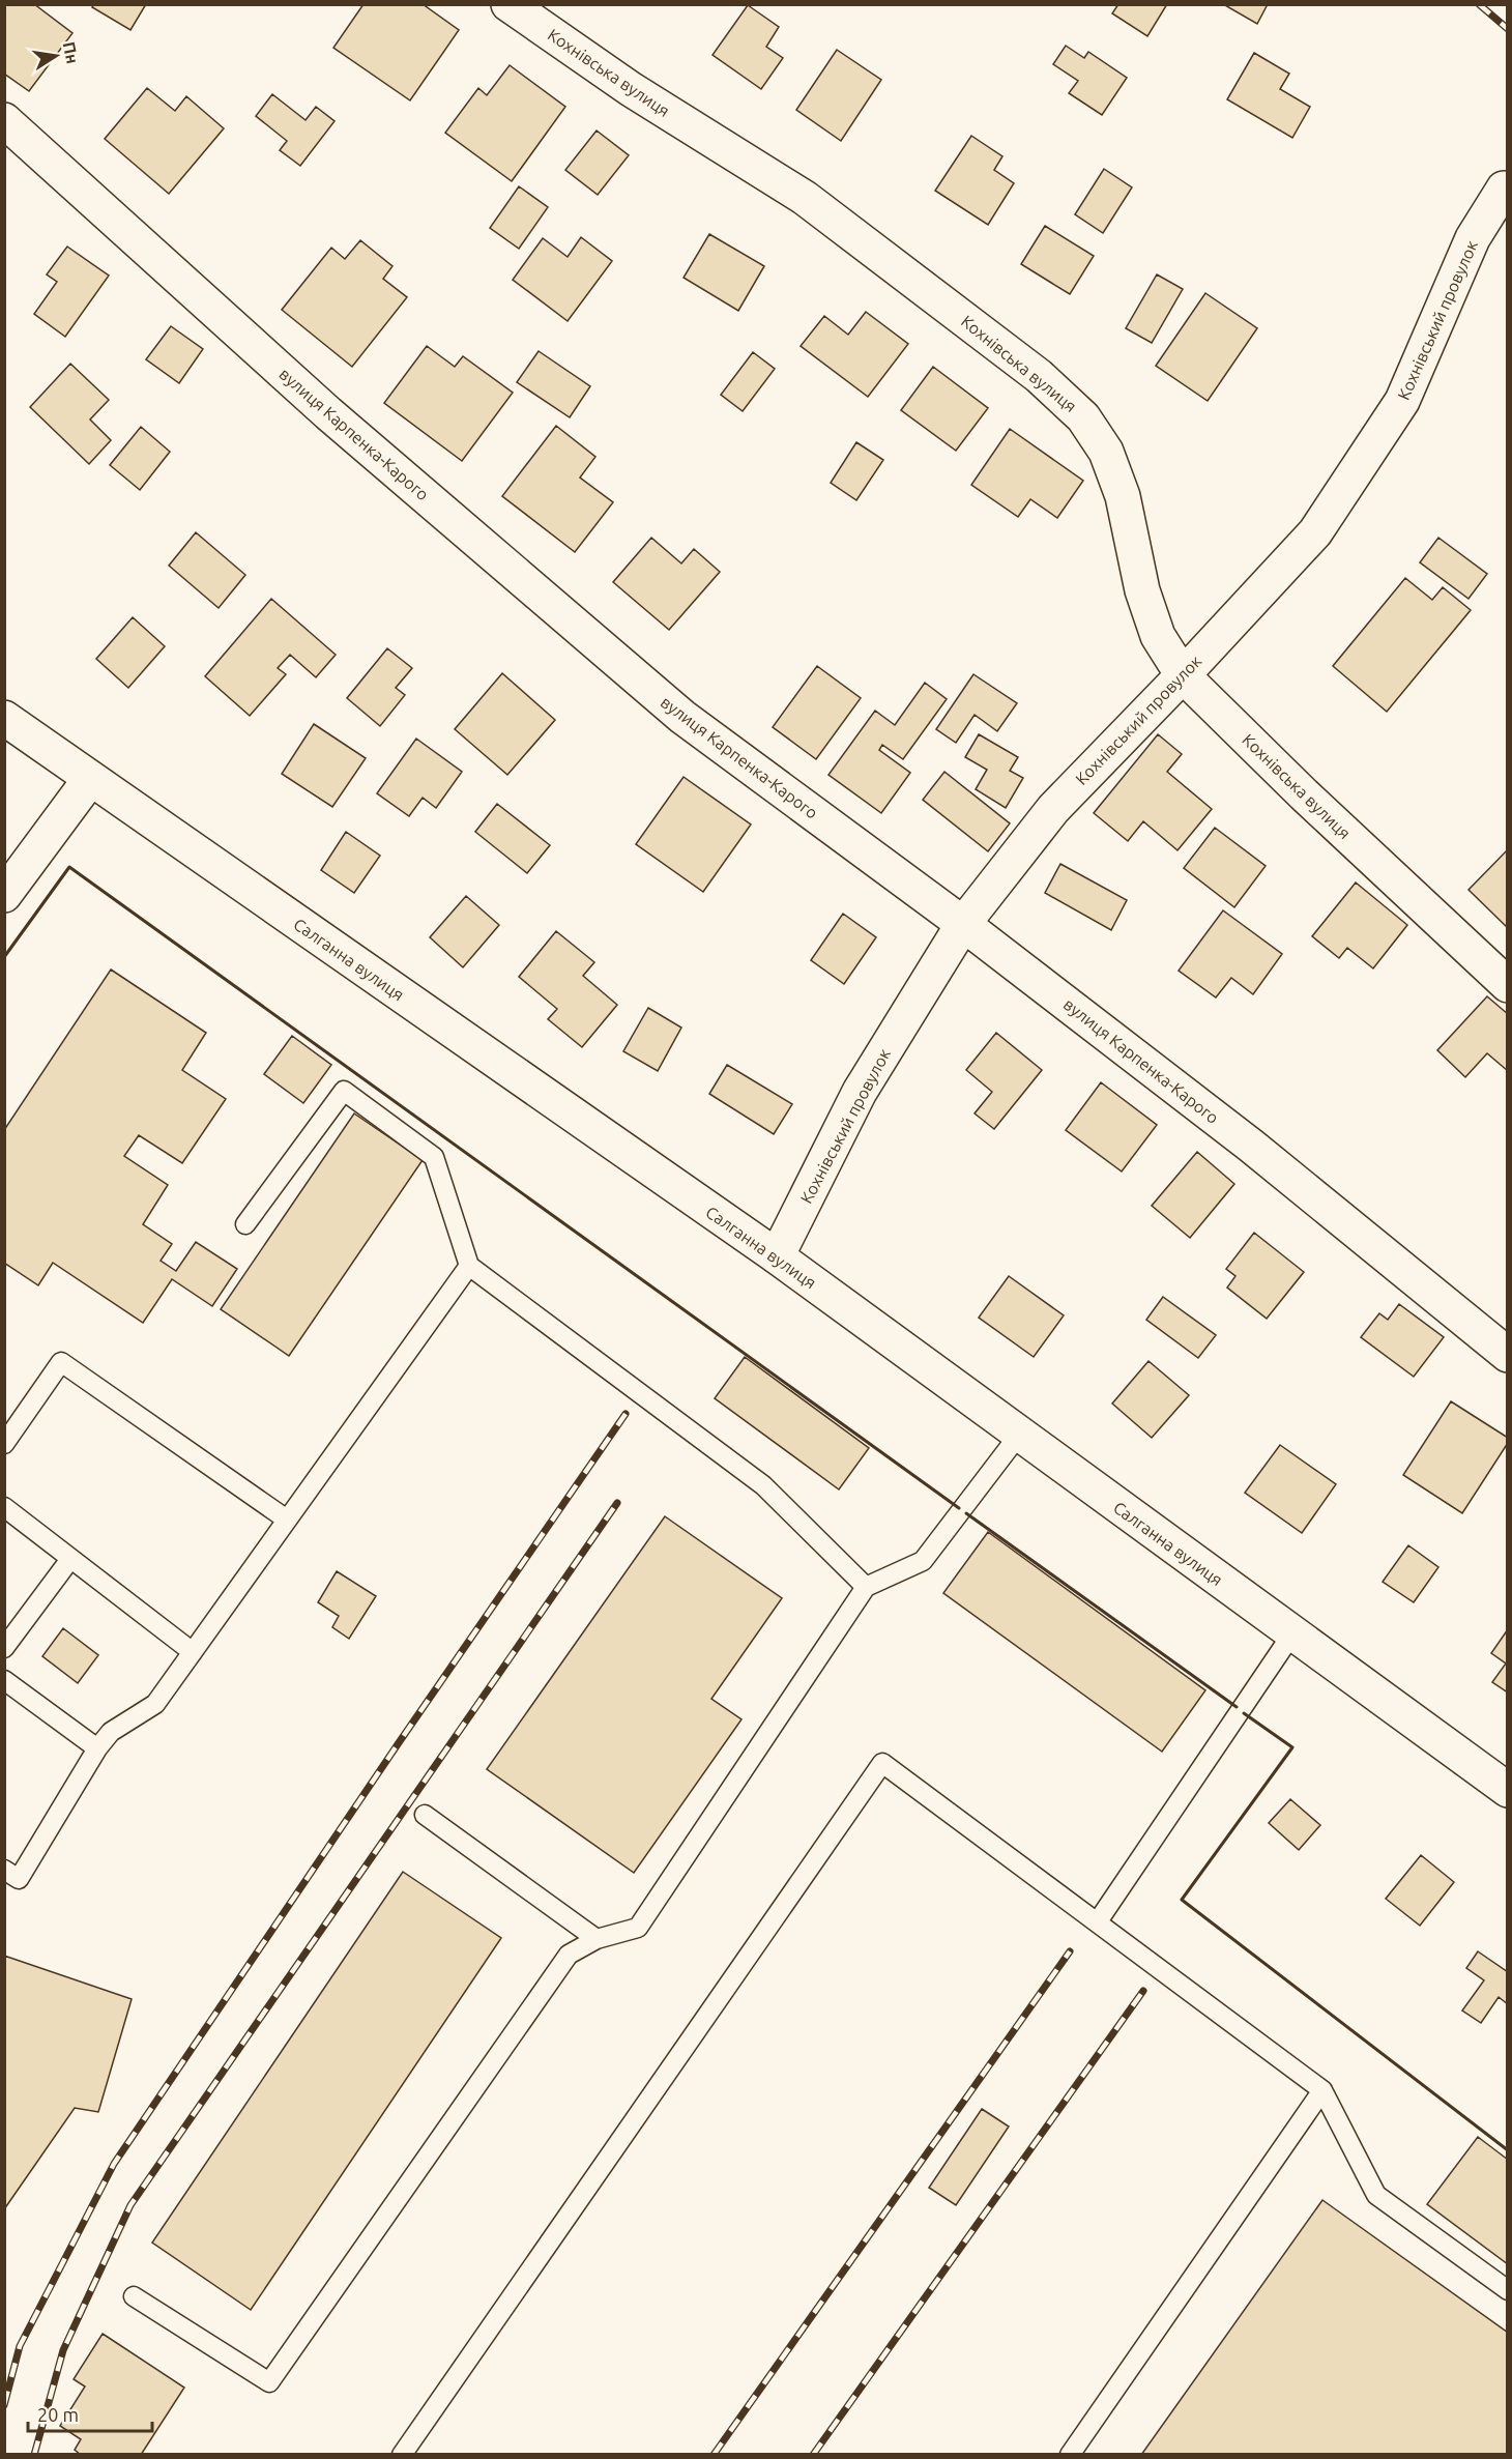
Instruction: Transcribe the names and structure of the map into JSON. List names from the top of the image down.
{
  "streets": {
    "street": [
      "Кохнівська вулиця",
      "Кохнівський провулок",
      "вулиця Карпенка-Карого",
      "Салганна вулиця"
    ]
  },
  "crossings": [
    ["Кохнівська вулиця", "Кохнівський провулок"],
    ["Кохнівський провулок", "вулиця Карпенка-Карого"],
    ["Кохнівський провулок", "Салганна вулиця"]
  ],
  "scale_bar": "20 m",
  "north": "right"
}
